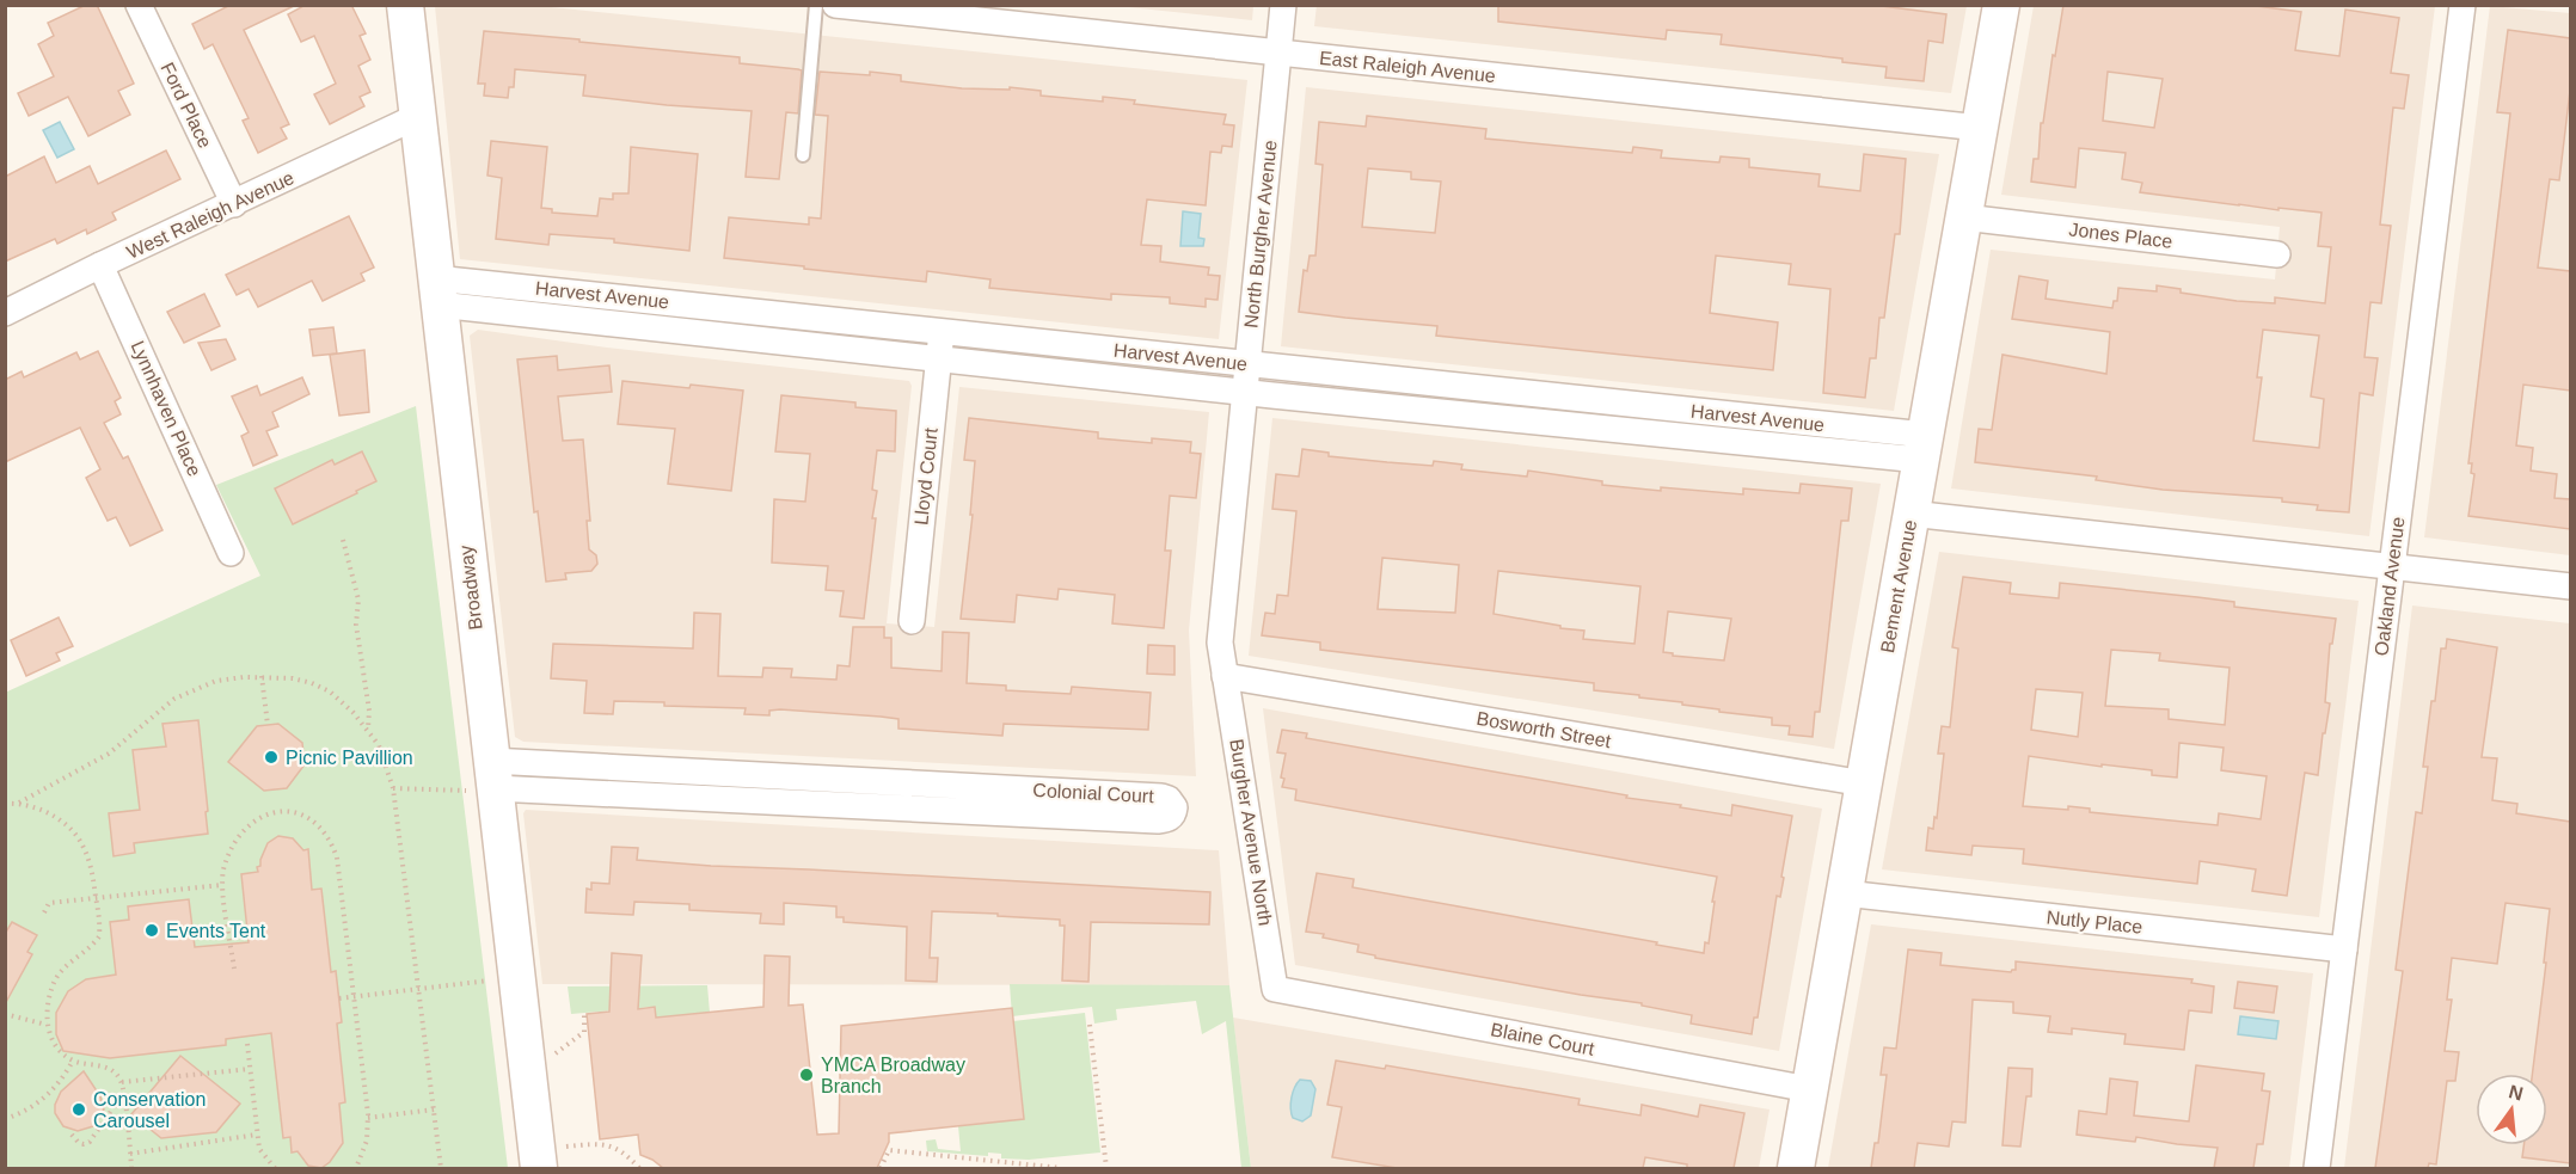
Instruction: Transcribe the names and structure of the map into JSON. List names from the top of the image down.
{
  "streets": {
    "street": [
      "East Raleigh Avenue",
      "Ford Place",
      "West Raleigh Avenue",
      "North Burgher Avenue",
      "Jones Place",
      "Harvest Avenue",
      "Lynnhaven Place",
      "Lloyd Court",
      "Bement Avenue",
      "Oakland Avenue",
      "Broadway",
      "Bosworth Street",
      "Colonial Court",
      "Burgher Avenue North",
      "Nutly Place",
      "Blaine Court"
    ]
  },
  "crossings": [
    ["East Raleigh Avenue", "North Burgher Avenue"],
    ["East Raleigh Avenue", "Bement Avenue"],
    ["Ford Place", "West Raleigh Avenue"],
    ["West Raleigh Avenue", "Lynnhaven Place"],
    ["West Raleigh Avenue", "Broadway"],
    ["North Burgher Avenue", "Harvest Avenue"],
    ["North Burgher Avenue", "Bosworth Street"],
    ["North Burgher Avenue", "Burgher Avenue North"],
    ["Jones Place", "Bement Avenue"],
    ["Harvest Avenue", "Lloyd Court"],
    ["Harvest Avenue", "Bement Avenue"],
    ["Harvest Avenue", "Broadway"],
    ["Bement Avenue", "Bosworth Street"],
    ["Bement Avenue", "Nutly Place"],
    ["Bement Avenue", "Blaine Court"],
    ["Oakland Avenue", "Nutly Place"],
    ["Broadway", "Colonial Court"],
    ["Bosworth Street", "Burgher Avenue North"],
    ["Burgher Avenue North", "Blaine Court"]
  ],
  "places": [
    "Picnic Pavillion",
    "Events Tent",
    "YMCA Broadway Branch",
    "Conservation Carousel"
  ],
  "north": "top"
}
